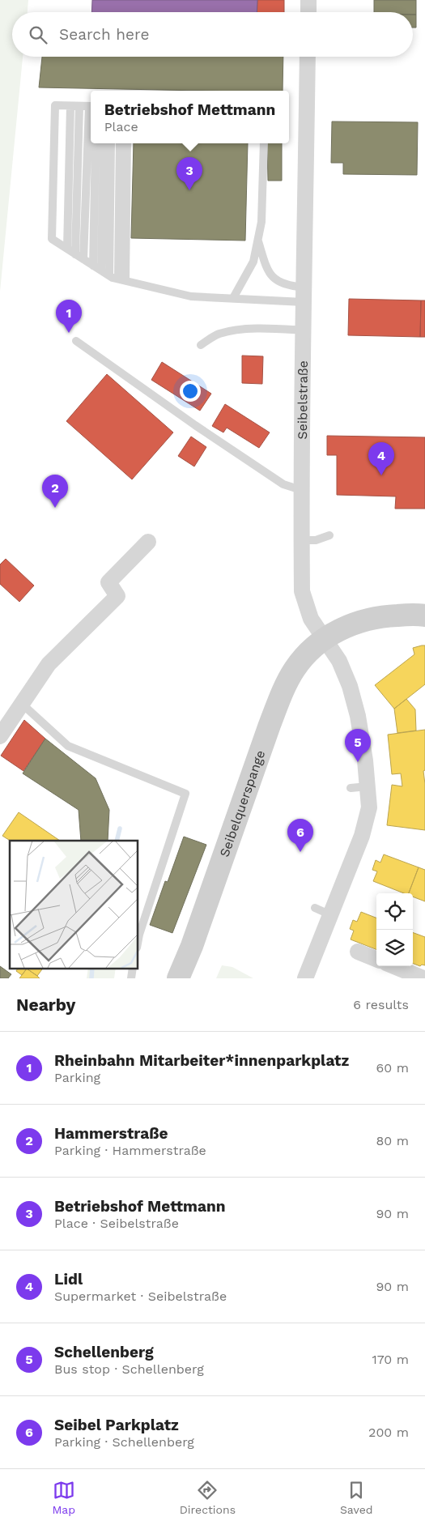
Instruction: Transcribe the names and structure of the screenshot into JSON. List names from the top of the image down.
{
  "streets": {
    "main road": ["Seibelquerspange"],
    "street": ["Seibelstraße"]
  },
  "crossings": [
    ["Seibelstraße", "Seibelquerspange"]
  ],
  "page": {
    "search": "Search here",
    "popup": ["Betriebshof Mettmann", "Place"],
    "pins": [
      "3",
      "1",
      "4",
      "2",
      "5",
      "6"
    ],
    "heading": ["Nearby", "6 results"],
    "list": [
      {
        "mark": "1",
        "name": "Rheinbahn Mitarbeiter*innenparkplatz",
        "note": "Parking",
        "value": "60 m"
      },
      {
        "mark": "2",
        "name": "Hammerstraße",
        "note": "Parking · Hammerstraße",
        "value": "80 m"
      },
      {
        "mark": "3",
        "name": "Betriebshof Mettmann",
        "note": "Place · Seibelstraße",
        "value": "90 m"
      },
      {
        "mark": "4",
        "name": "Lidl",
        "note": "Supermarket · Seibelstraße",
        "value": "90 m"
      },
      {
        "mark": "5",
        "name": "Schellenberg",
        "note": "Bus stop · Schellenberg",
        "value": "170 m"
      },
      {
        "mark": "6",
        "name": "Seibel Parkplatz",
        "note": "Parking · Schellenberg",
        "value": "200 m"
      }
    ],
    "nav": ["Map", "Directions", "Saved"]
  }
}
